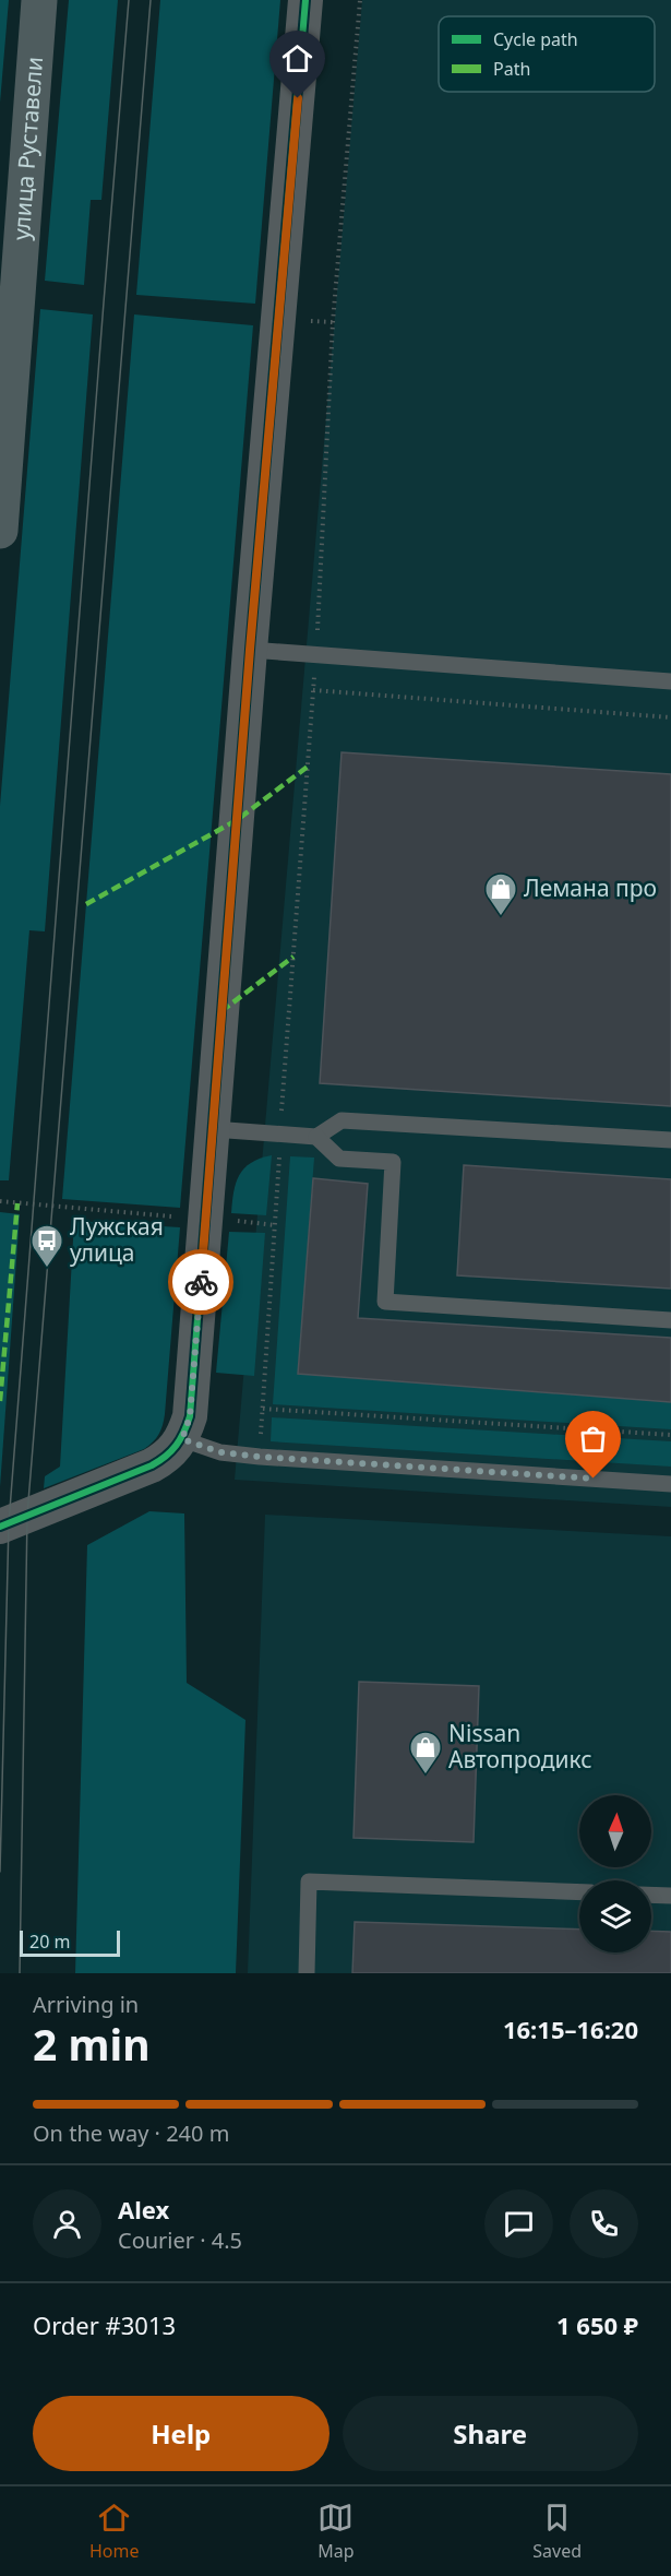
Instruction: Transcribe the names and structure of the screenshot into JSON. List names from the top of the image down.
{
  "streets": {
    "main road": ["улица Руставели"]
  },
  "places": {
    "shop": ["Лемана про", "Nissan Автопродикс"],
    "bus stop": ["Лужская улица"]
  },
  "legend": ["Cycle path", "Path"],
  "scale_bar": "20 m",
  "north": "top",
  "page": {
    "scale": "20 m",
    "heading": ["2 min", "Arriving in", "16:15–16:20"],
    "panel": [
      "Alex",
      "Courier · 4.5",
      "Order #3013",
      "1 650 ₽"
    ],
    "bar": "On the way · 240 m",
    "buttons": ["Help", "Share"],
    "tabs": ["Home", "Map", "Saved"]
  }
}
